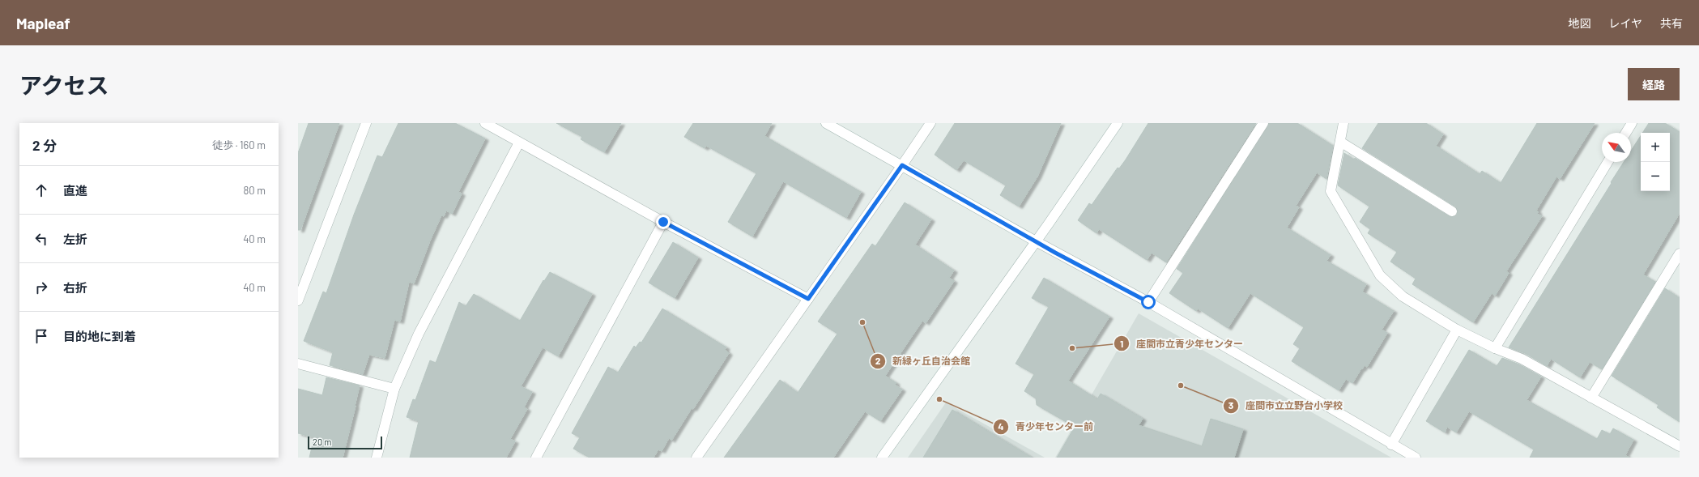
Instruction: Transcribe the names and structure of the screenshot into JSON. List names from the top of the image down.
{
  "places": [
    "新緑ヶ丘自治会館",
    "座間市立青少年センター",
    "座間市立立野台小学校",
    "青少年センター前"
  ],
  "scale_bar": "20 m",
  "north": "top left",
  "page": {
    "header": "Mapleaf",
    "nav": ["地図", "レイヤ", "共有"],
    "title": "アクセス",
    "buttons": "経路",
    "heading": ["2 分", "徒歩 · 160 m"],
    "map_buttons": ["+", "−"],
    "list": [
      ["直進", "80 m"],
      ["左折", "40 m"],
      ["右折", "40 m"],
      "目的地に到着"
    ],
    "scale": "20 m"
  }
}
